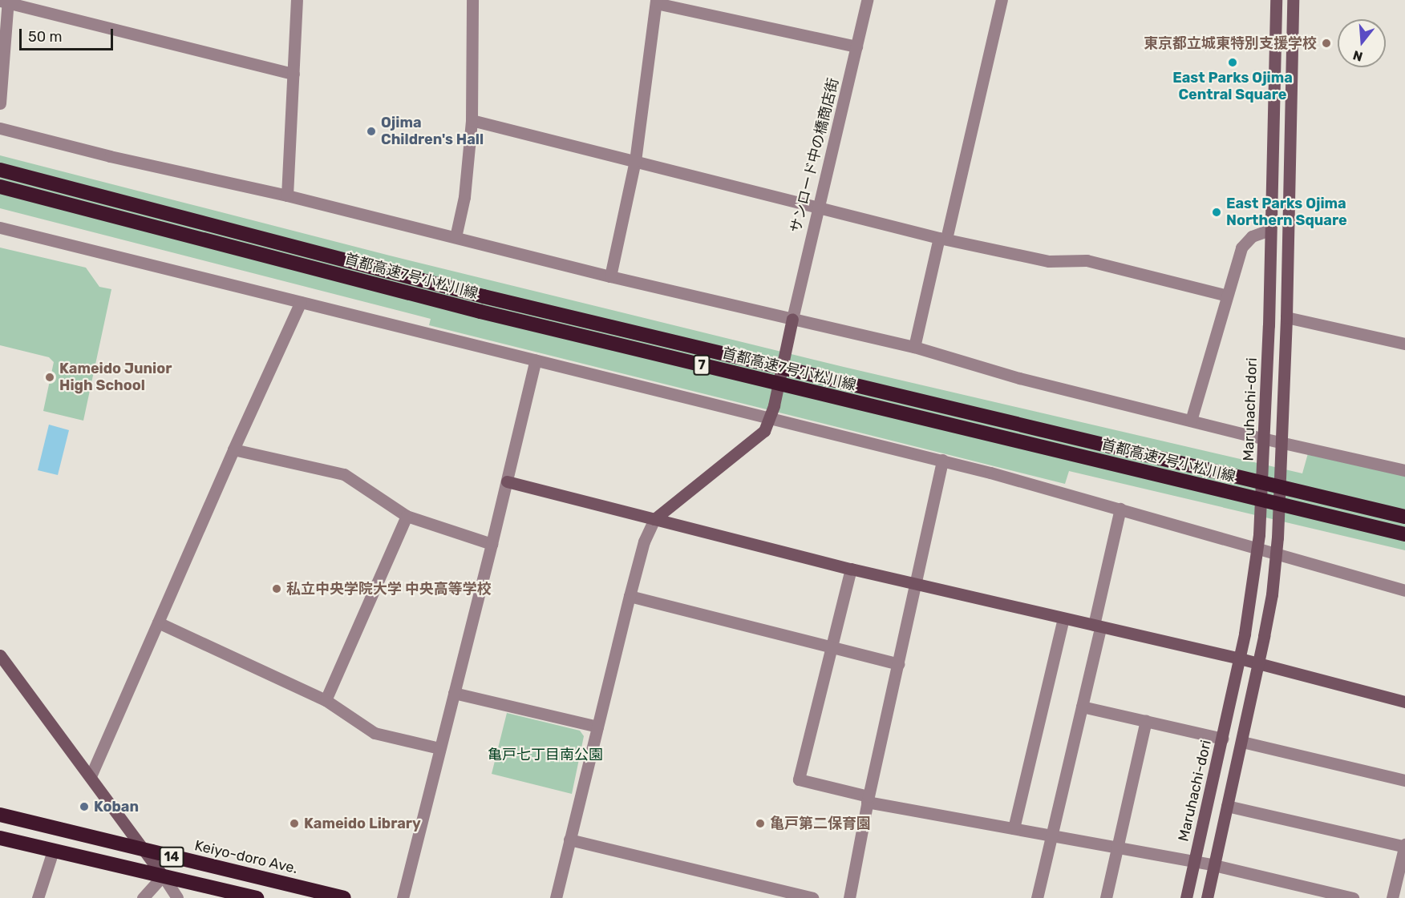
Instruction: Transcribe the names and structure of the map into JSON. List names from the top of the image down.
{
  "streets": {
    "highway": [
      "首都高速7号小松川線",
      "7",
      "14",
      "Keiyo-doro Ave."
    ],
    "main road": ["Maruhachi-dori"],
    "street": ["サンロード中の橋商店街"]
  },
  "parks": ["亀戸七丁目南公園"],
  "places": [
    "東京都立城東特別支援学校",
    "East Parks Ojima Central Square",
    "Ojima Children's Hall",
    "East Parks Ojima Northern Square",
    "Kameido Junior High School",
    "私立中央学院大学 中央高等学校",
    "Koban",
    "Kameido Library",
    "亀戸第二保育園"
  ],
  "scale_bar": "50 m",
  "north": "bottom"
}
